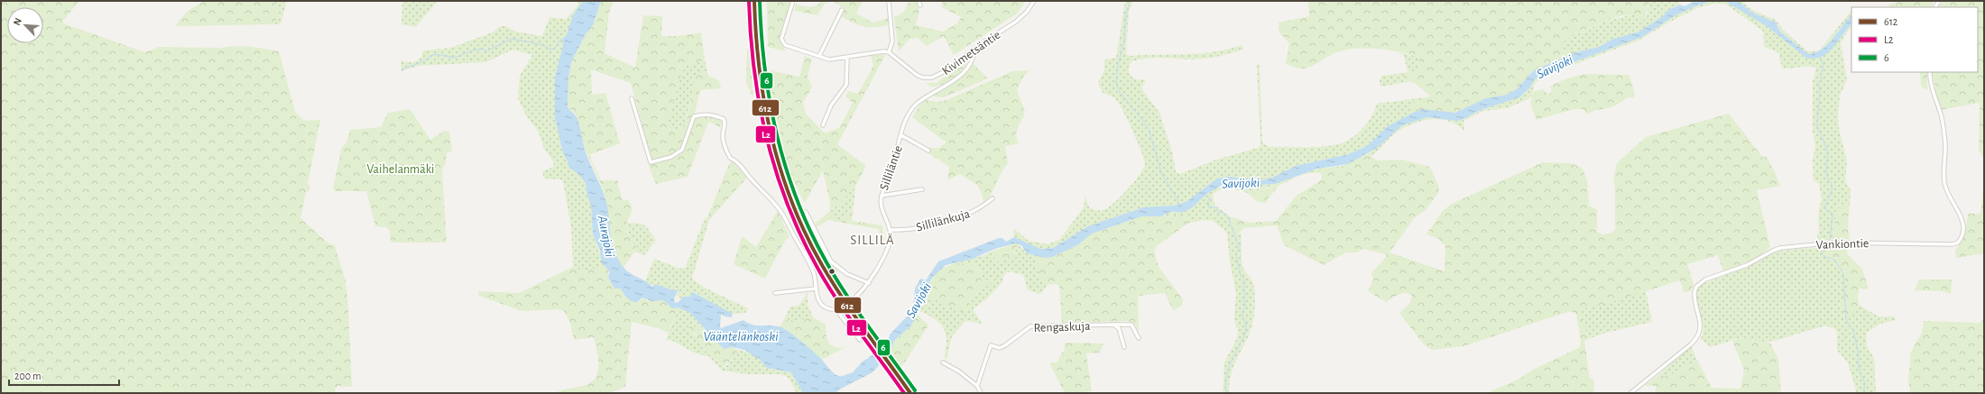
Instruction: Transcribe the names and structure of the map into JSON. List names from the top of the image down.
{
  "streets": {
    "street": [
      "Kivimetsäntie",
      "Silliläntie",
      "Sillilänkuja",
      "Vankiontie",
      "Rengaskuja"
    ]
  },
  "crossings": [
    ["Kivimetsäntie", "Silliläntie"],
    ["Silliläntie", "Sillilänkuja"]
  ],
  "districts": ["SILLILÄ"],
  "water": ["Savijoki", "Aurajoki", "Vääntelänkoski"],
  "parks": ["Vaihelanmäki"],
  "lines": ["transit line 612", "transit line L2", "transit line 6"],
  "legend": ["612", "L2", "6"],
  "scale_bar": "200 m",
  "north": "top left"
}
